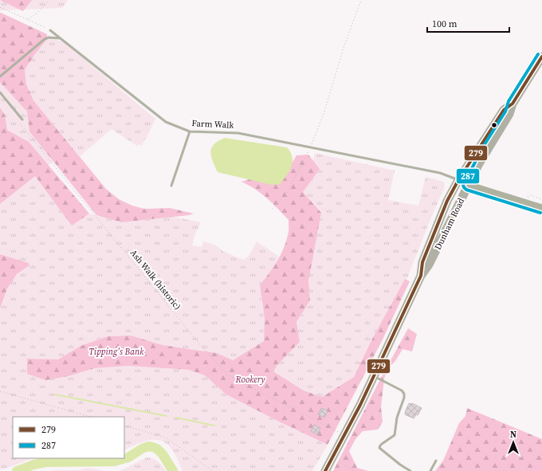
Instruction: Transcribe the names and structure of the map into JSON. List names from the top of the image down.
{
  "streets": {
    "highway": ["Dunham Road"],
    "lane": ["Farm Walk"],
    "path": ["Ash Walk (historic)"]
  },
  "crossings": [
    ["Farm Walk", "Dunham Road"]
  ],
  "parks": ["Tipping's Bank", "Rookery"],
  "lines": ["transit line 287", "transit line 279"],
  "legend": ["279", "287"],
  "scale_bar": "100 m",
  "north": "top"
}
